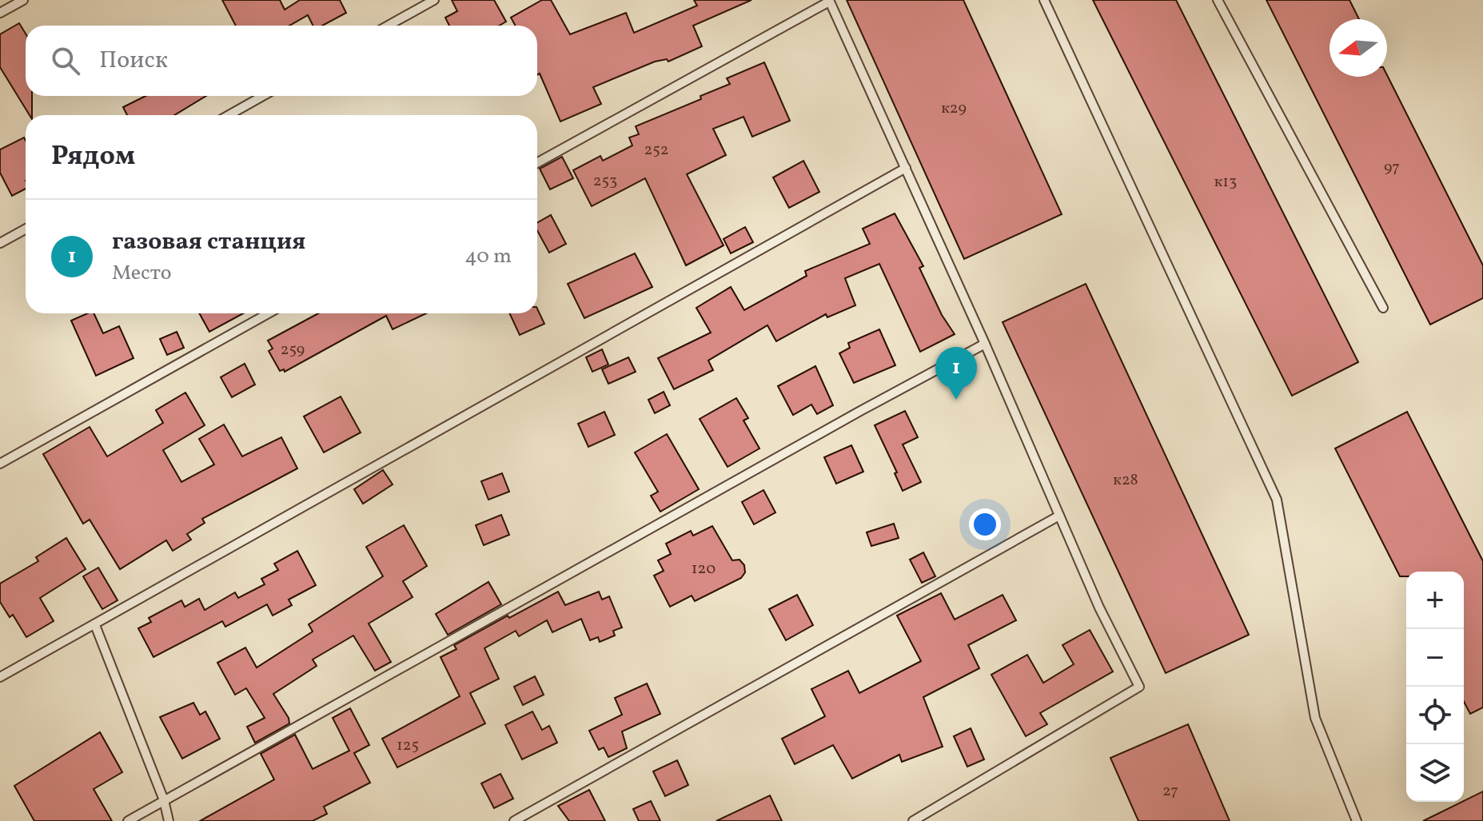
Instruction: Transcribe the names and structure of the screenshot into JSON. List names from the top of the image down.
{
  "house_numbers": [
    "к29",
    "252",
    "97",
    "253",
    "к13",
    "259",
    "к28",
    "120",
    "125",
    "27"
  ],
  "north": "left",
  "page": {
    "search": "Поиск",
    "heading": "Рядом",
    "list": [
      {
        "mark": "1",
        "name": "газовая станция",
        "note": "Место",
        "value": "40 m"
      }
    ],
    "pins": "1",
    "map_buttons": ["+", "−"]
  }
}
